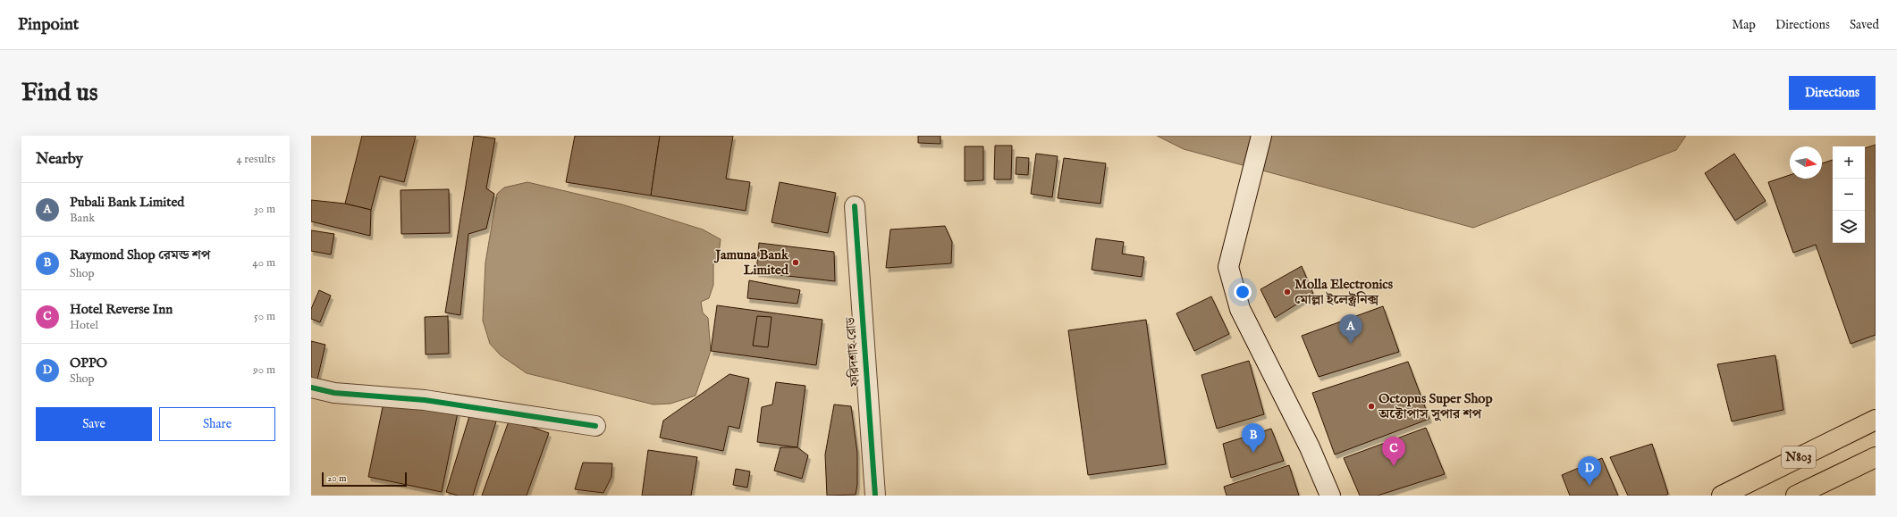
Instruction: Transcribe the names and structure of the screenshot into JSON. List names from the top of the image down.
{
  "streets": {
    "highway": ["N803"],
    "street": ["ফরিদশাহ রোড"]
  },
  "places": ["Jamuna Bank Limited", "Molla Electronics মোল্লা ইলেক্ট্রনিক্স", "Octopus Super Shop অক্টোপাস সুপার শপ"],
  "scale_bar": "20 m",
  "north": "right",
  "page": {
    "header": "Pinpoint",
    "nav": ["Map", "Directions", "Saved"],
    "buttons": [
      "Directions",
      ["Save", "Share"]
    ],
    "title": "Find us",
    "heading": ["Nearby", "4 results"],
    "map_buttons": ["+", "−"],
    "list": [
      {
        "mark": "A",
        "name": "Pubali Bank Limited",
        "note": "Bank",
        "value": "30 m"
      },
      {
        "mark": "B",
        "name": "Raymond Shop রেমন্ড শপ",
        "note": "Shop",
        "value": "40 m"
      },
      {
        "mark": "C",
        "name": "Hotel Reverse Inn",
        "note": "Hotel",
        "value": "50 m"
      },
      {
        "mark": "D",
        "name": "OPPO",
        "note": "Shop",
        "value": "90 m"
      }
    ],
    "pins": [
      "A",
      "B",
      "C",
      "D"
    ],
    "scale": "20 m"
  }
}
